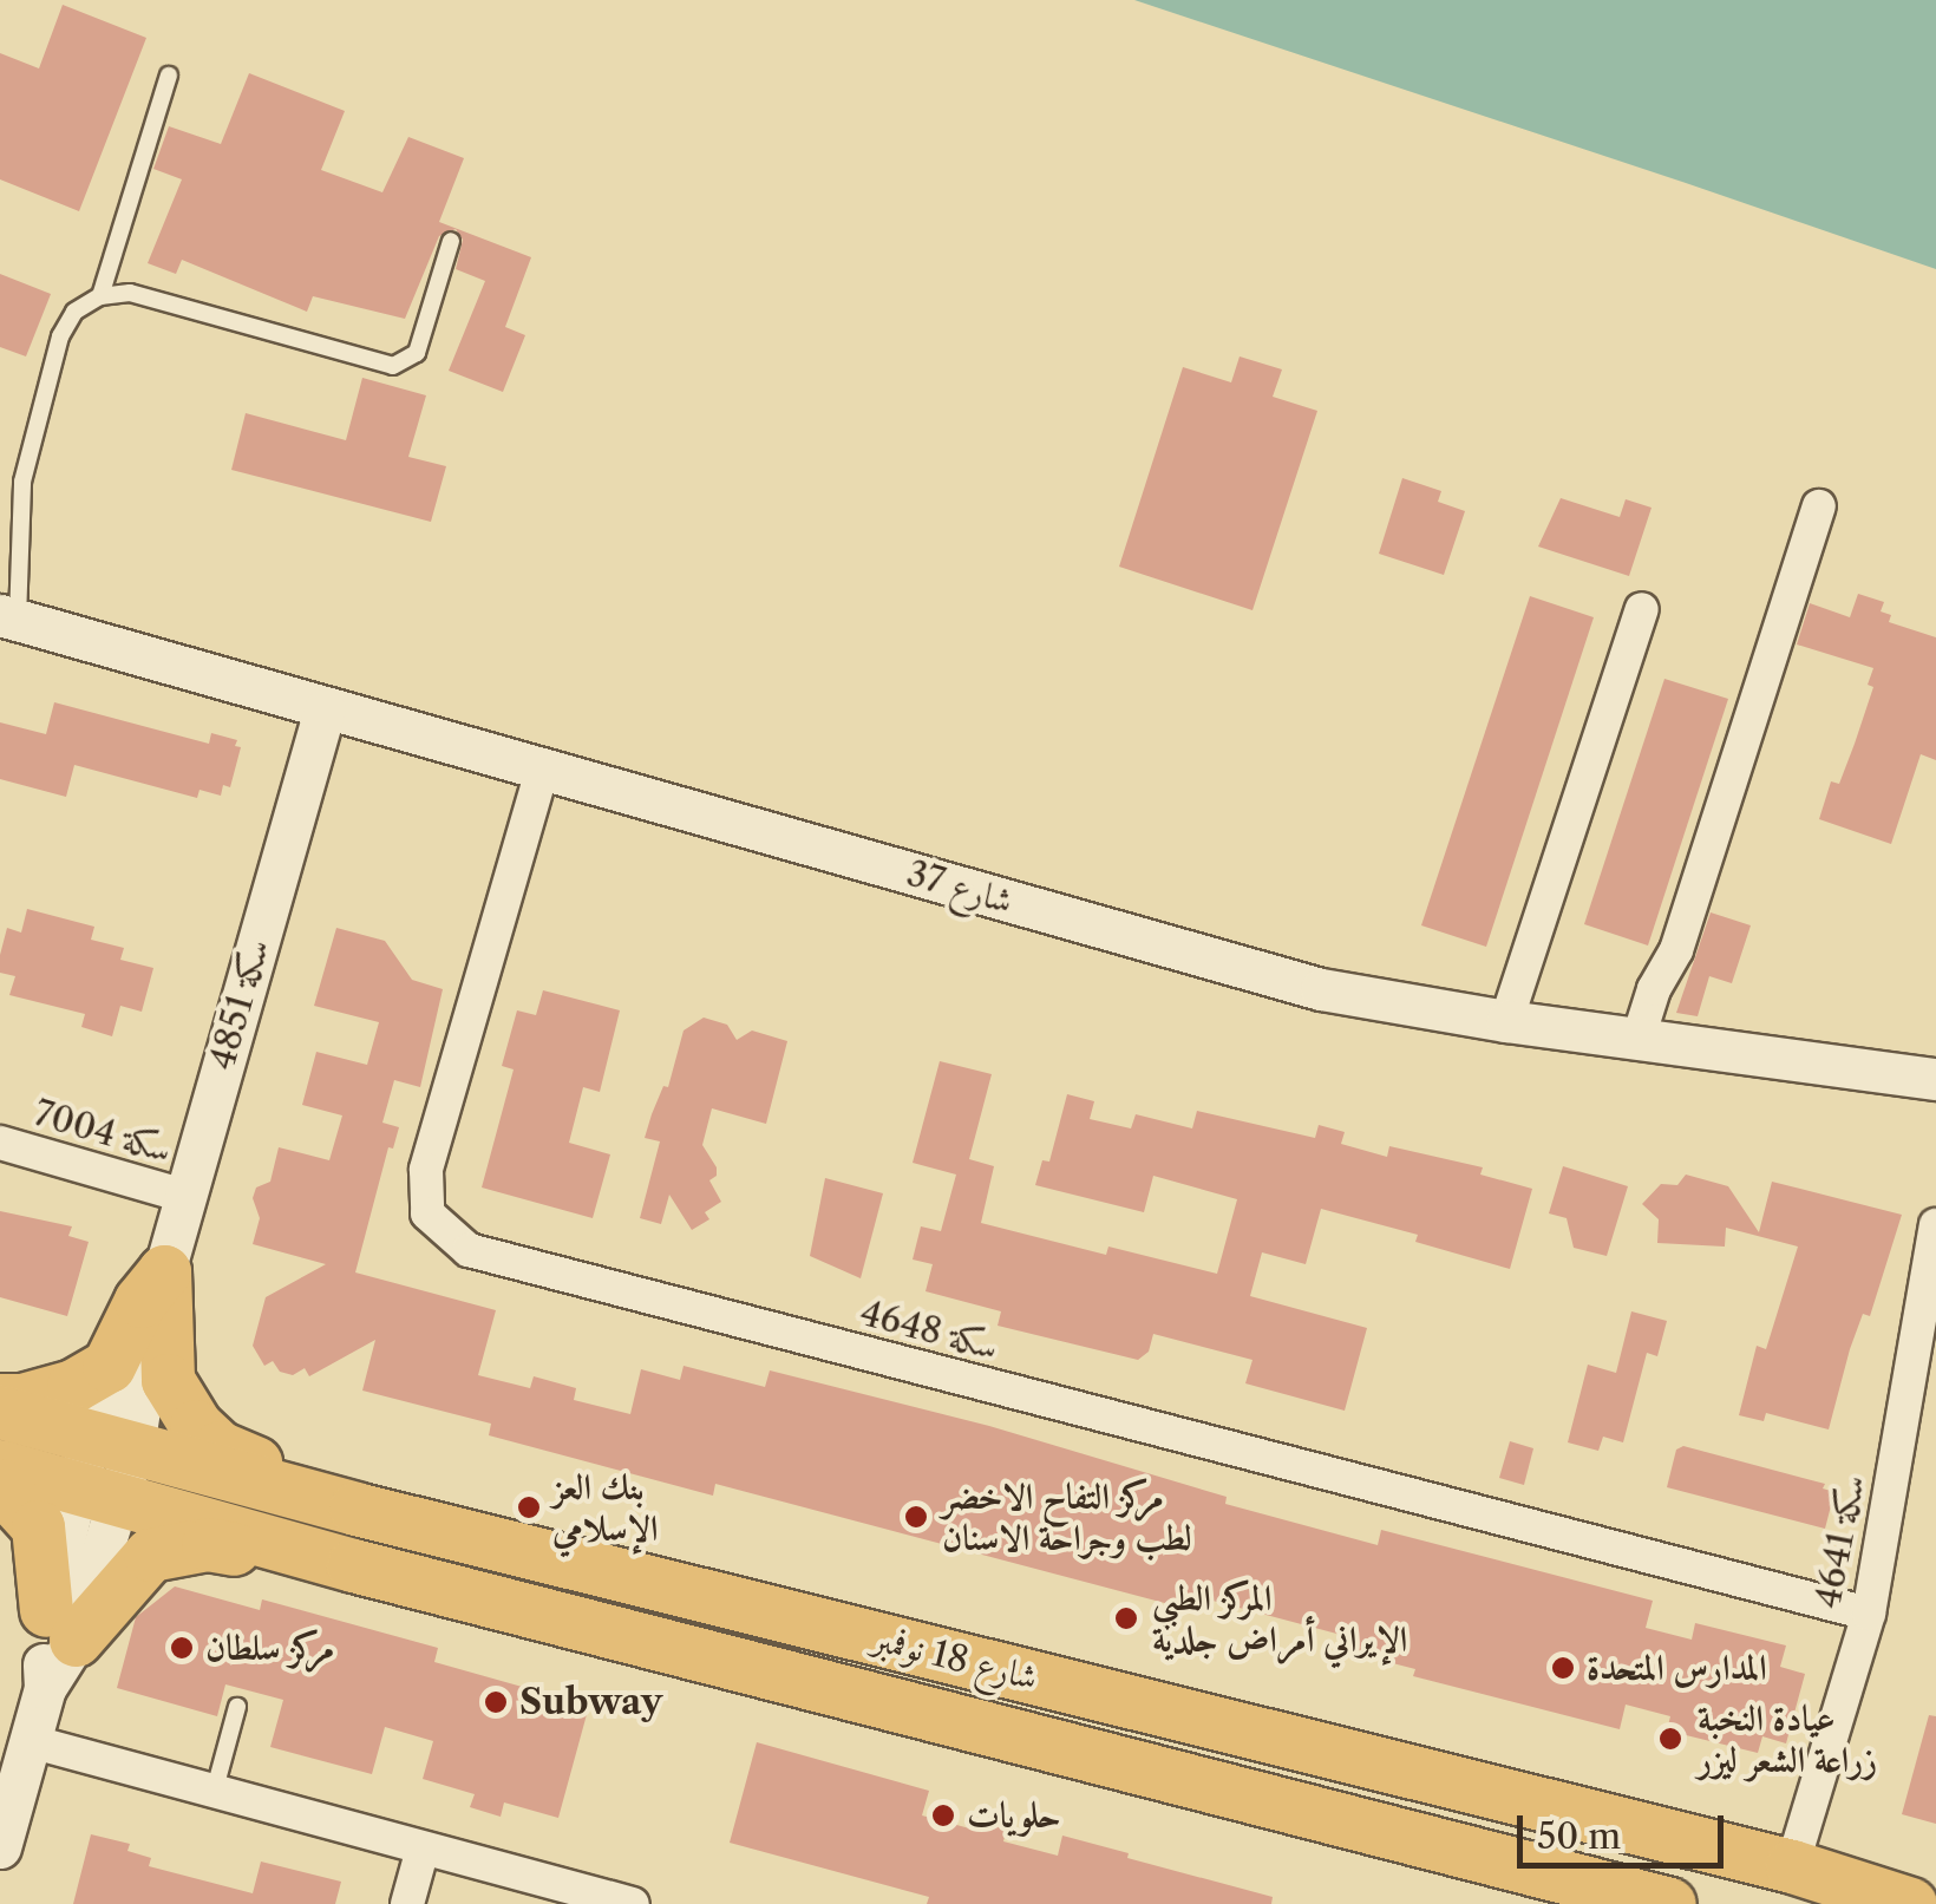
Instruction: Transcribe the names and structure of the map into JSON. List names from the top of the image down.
{
  "streets": {
    "main road": ["شارع 18 نوفمبر"],
    "street": [
      "شارع 37",
      "سكة 4851",
      "سكة 7004",
      "سكة 4648",
      "سكة 4641"
    ]
  },
  "crossings": [
    ["شارع 37", "سكة 4851"],
    ["شارع 37", "سكة 4648"],
    ["سكة 4851", "سكة 7004"],
    ["سكة 4851", "شارع 18 نوفمبر"],
    ["سكة 4648", "سكة 4641"],
    ["سكة 4641", "شارع 18 نوفمبر"]
  ],
  "places": [
    "بنك العز الإسلامي",
    "مركز التفاح الاخضر لطب وجراحة الاسنان",
    "المركز الطبي الإيراني أمراض جلدية",
    "مركز سلطان",
    "المدارس المتحدة",
    "Subway",
    "عيادة النخبة زراعة الشعر ليزر",
    "حلويات"
  ],
  "scale_bar": "50 m"
}
